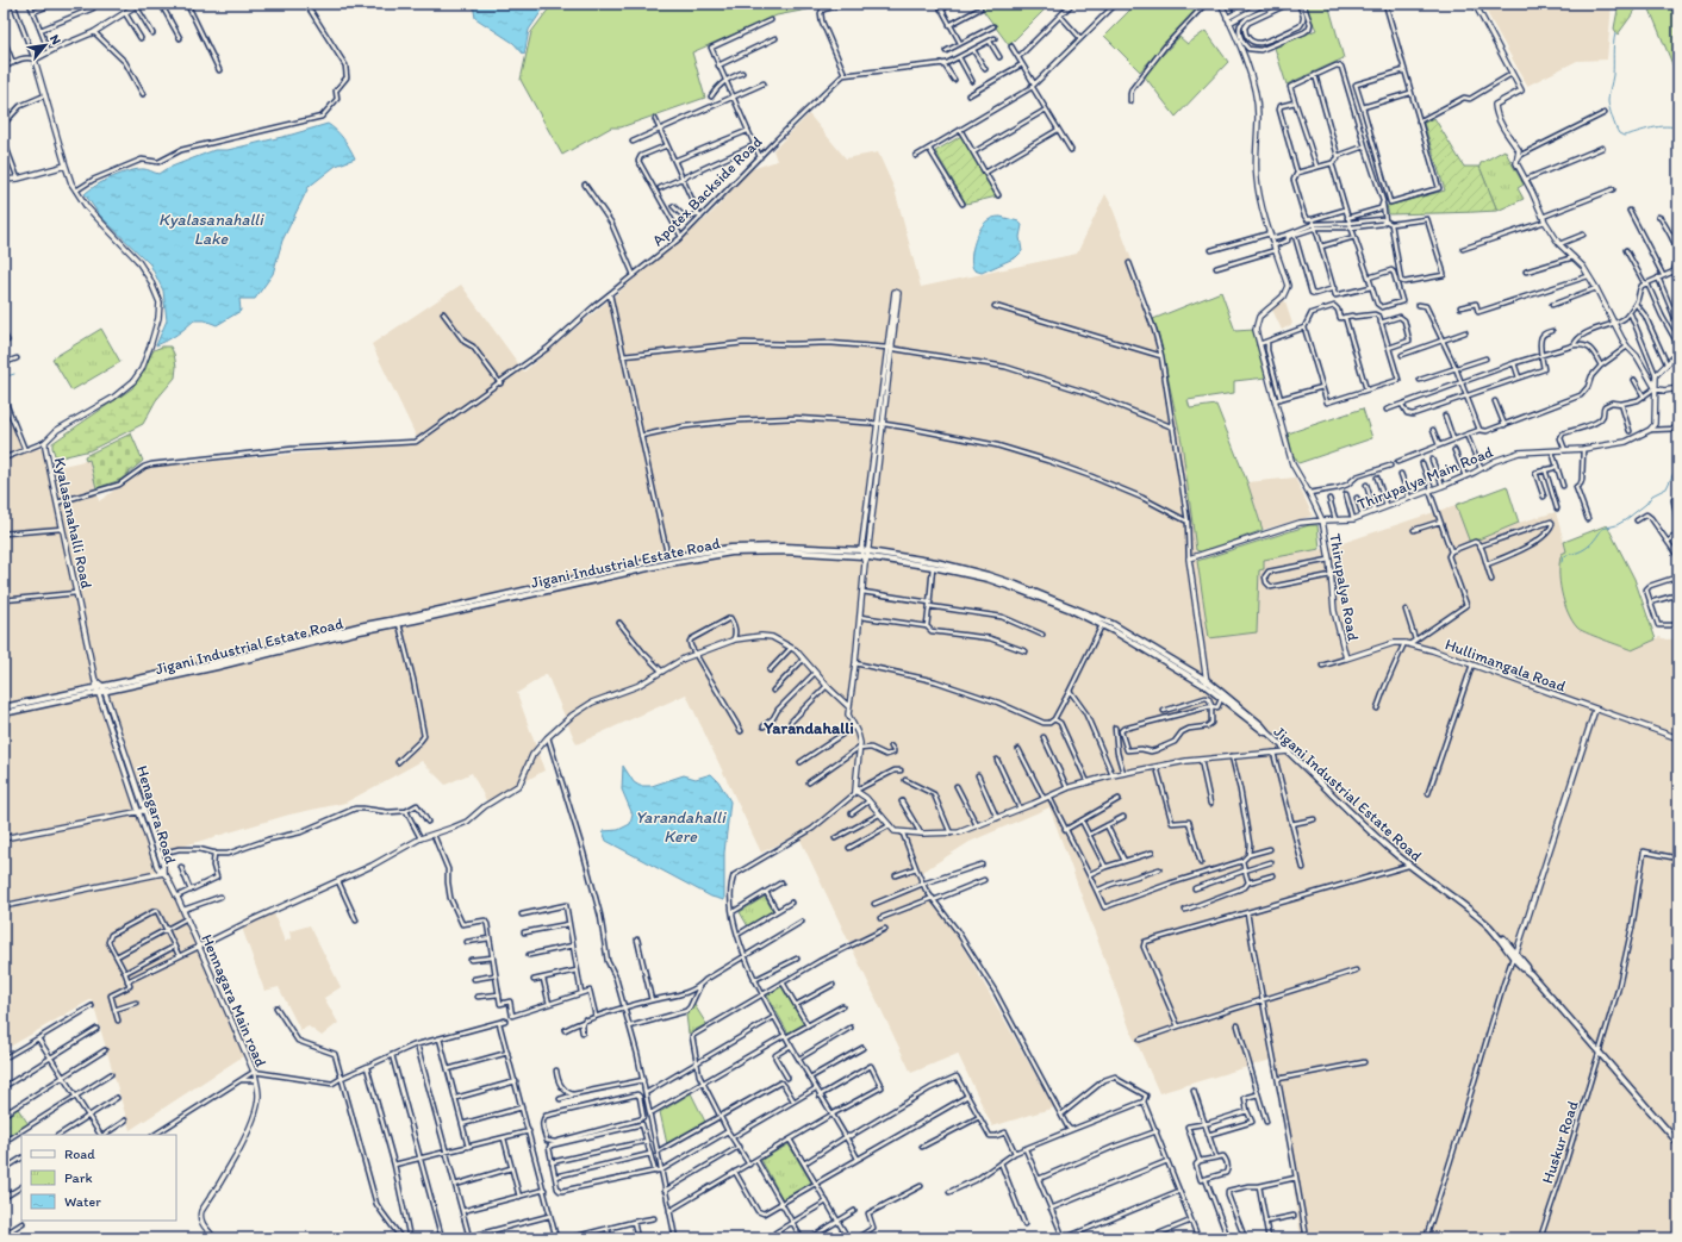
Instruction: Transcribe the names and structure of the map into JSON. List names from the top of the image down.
{
  "streets": {
    "main road": ["Jigani Industrial Estate Road"],
    "street": [
      "Apotex Backside Road",
      "Thirupalya Main Road",
      "Kyalasanahalli Road",
      "Thirupalya Road",
      "Hullimangala Road",
      "Henagara Road",
      "Hennagara Main road",
      "Huskur Road"
    ]
  },
  "crossings": [
    ["Apotex Backside Road", "Kyalasanahalli Road"],
    ["Thirupalya Main Road", "Thirupalya Road"],
    ["Kyalasanahalli Road", "Jigani Industrial Estate Road"],
    ["Kyalasanahalli Road", "Henagara Road"],
    ["Jigani Industrial Estate Road", "Henagara Road"],
    ["Jigani Industrial Estate Road", "Huskur Road"],
    ["Thirupalya Road", "Hullimangala Road"],
    ["Henagara Road", "Hennagara Main road"]
  ],
  "districts": ["Yarandahalli"],
  "water": ["Kyalasanahalli Lake", "Yarandahalli Kere"],
  "legend": ["Road", "Park", "Water"],
  "north": "top right"
}
